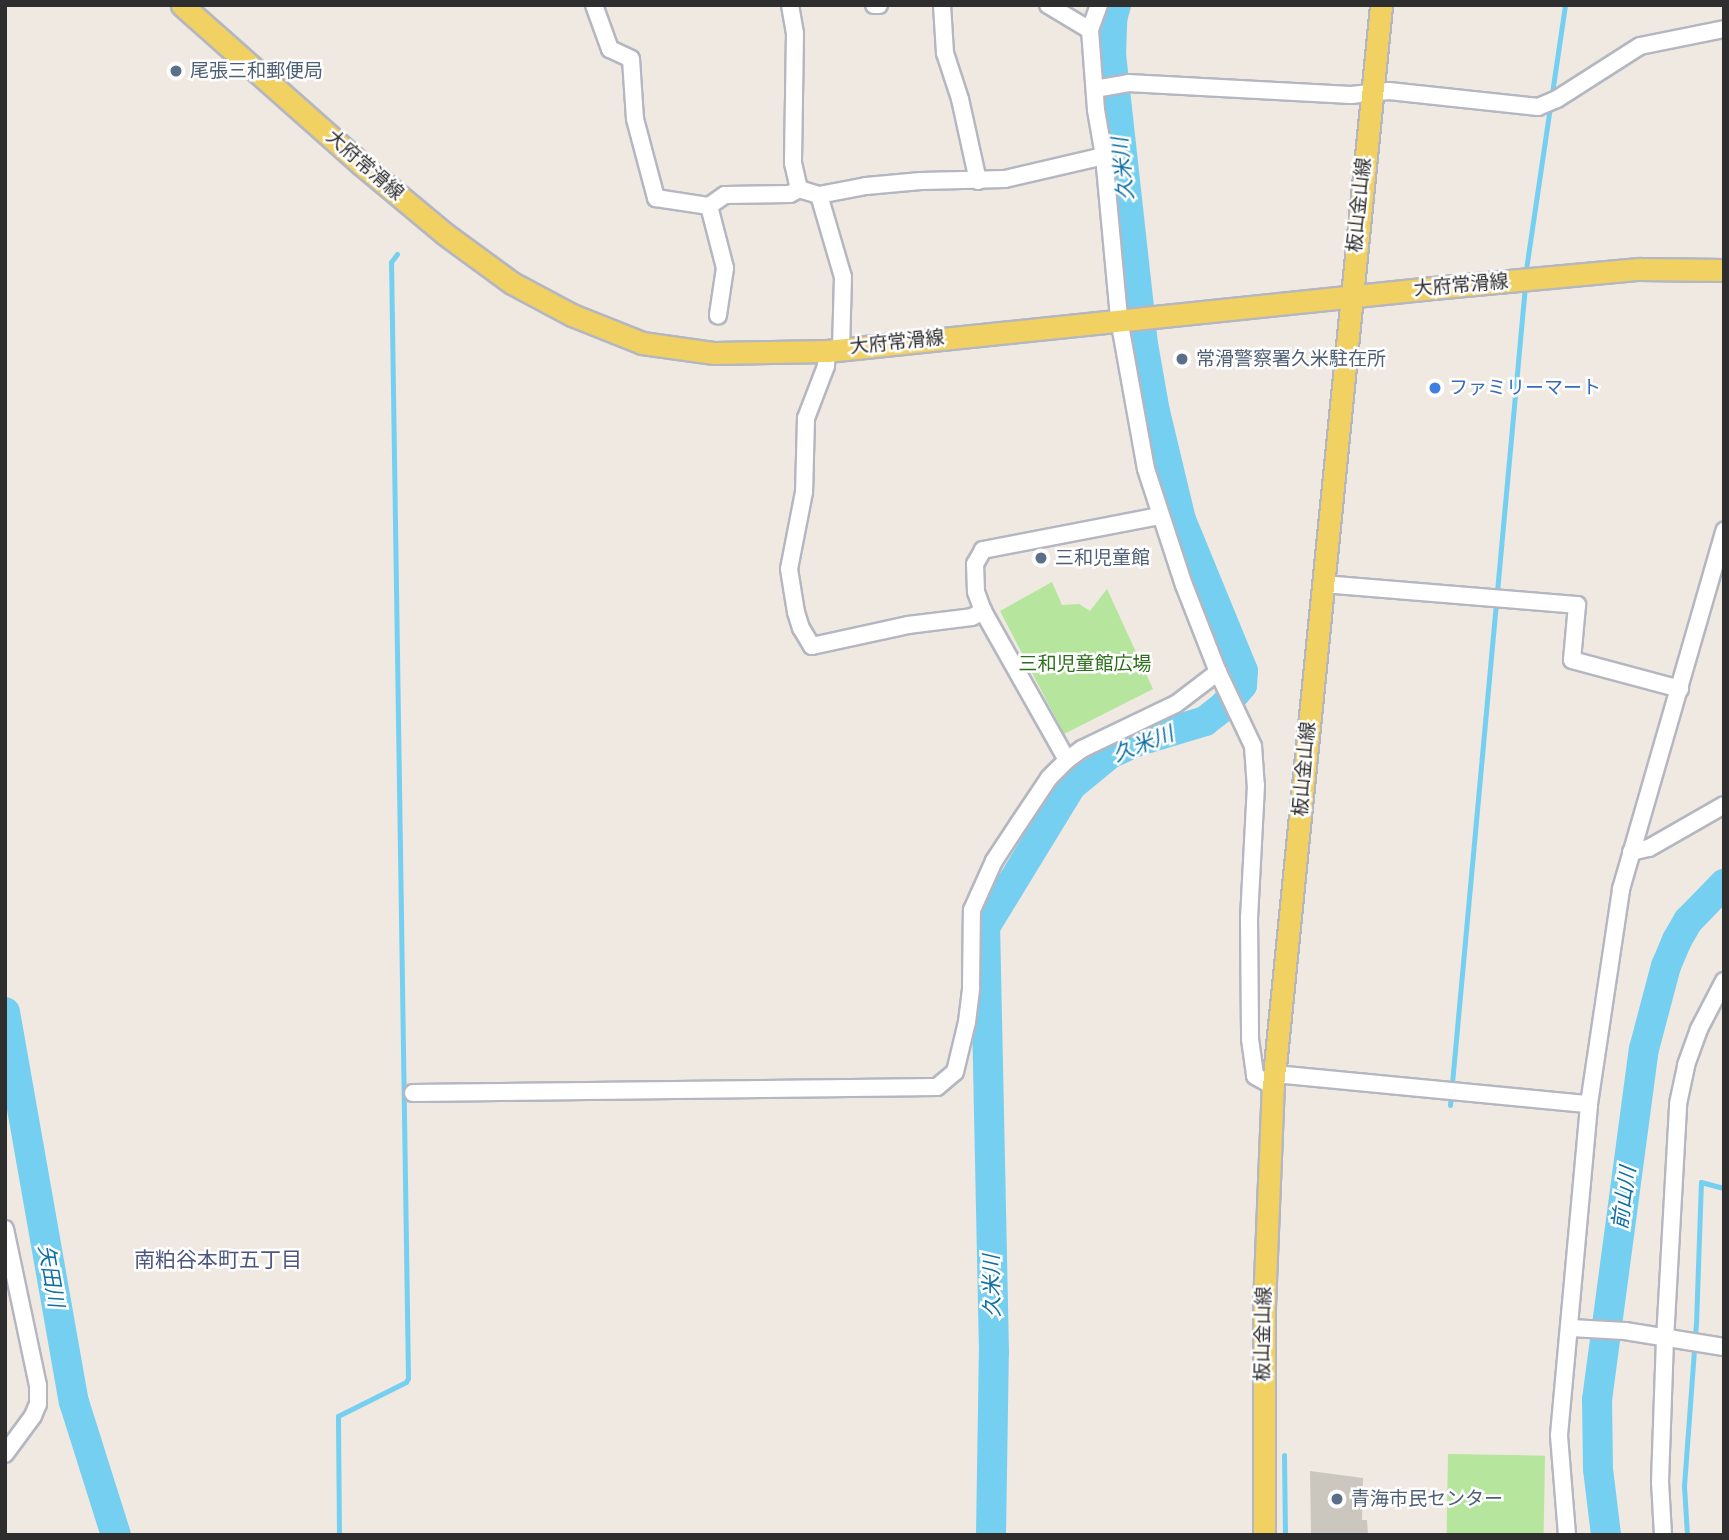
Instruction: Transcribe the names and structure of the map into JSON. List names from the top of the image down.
{
  "streets": {
    "main road": ["大府常滑線", "板山金山線"]
  },
  "crossings": [
    ["大府常滑線", "板山金山線"]
  ],
  "districts": ["南粕谷本町五丁目"],
  "water": ["久米川", "前山川", "矢田川"],
  "parks": ["三和児童館広場"],
  "places": [
    "尾張三和郵便局",
    "常滑警察署久米駐在所",
    "ファミリーマート",
    "三和児童館",
    "青海市民センター"
  ]
}
